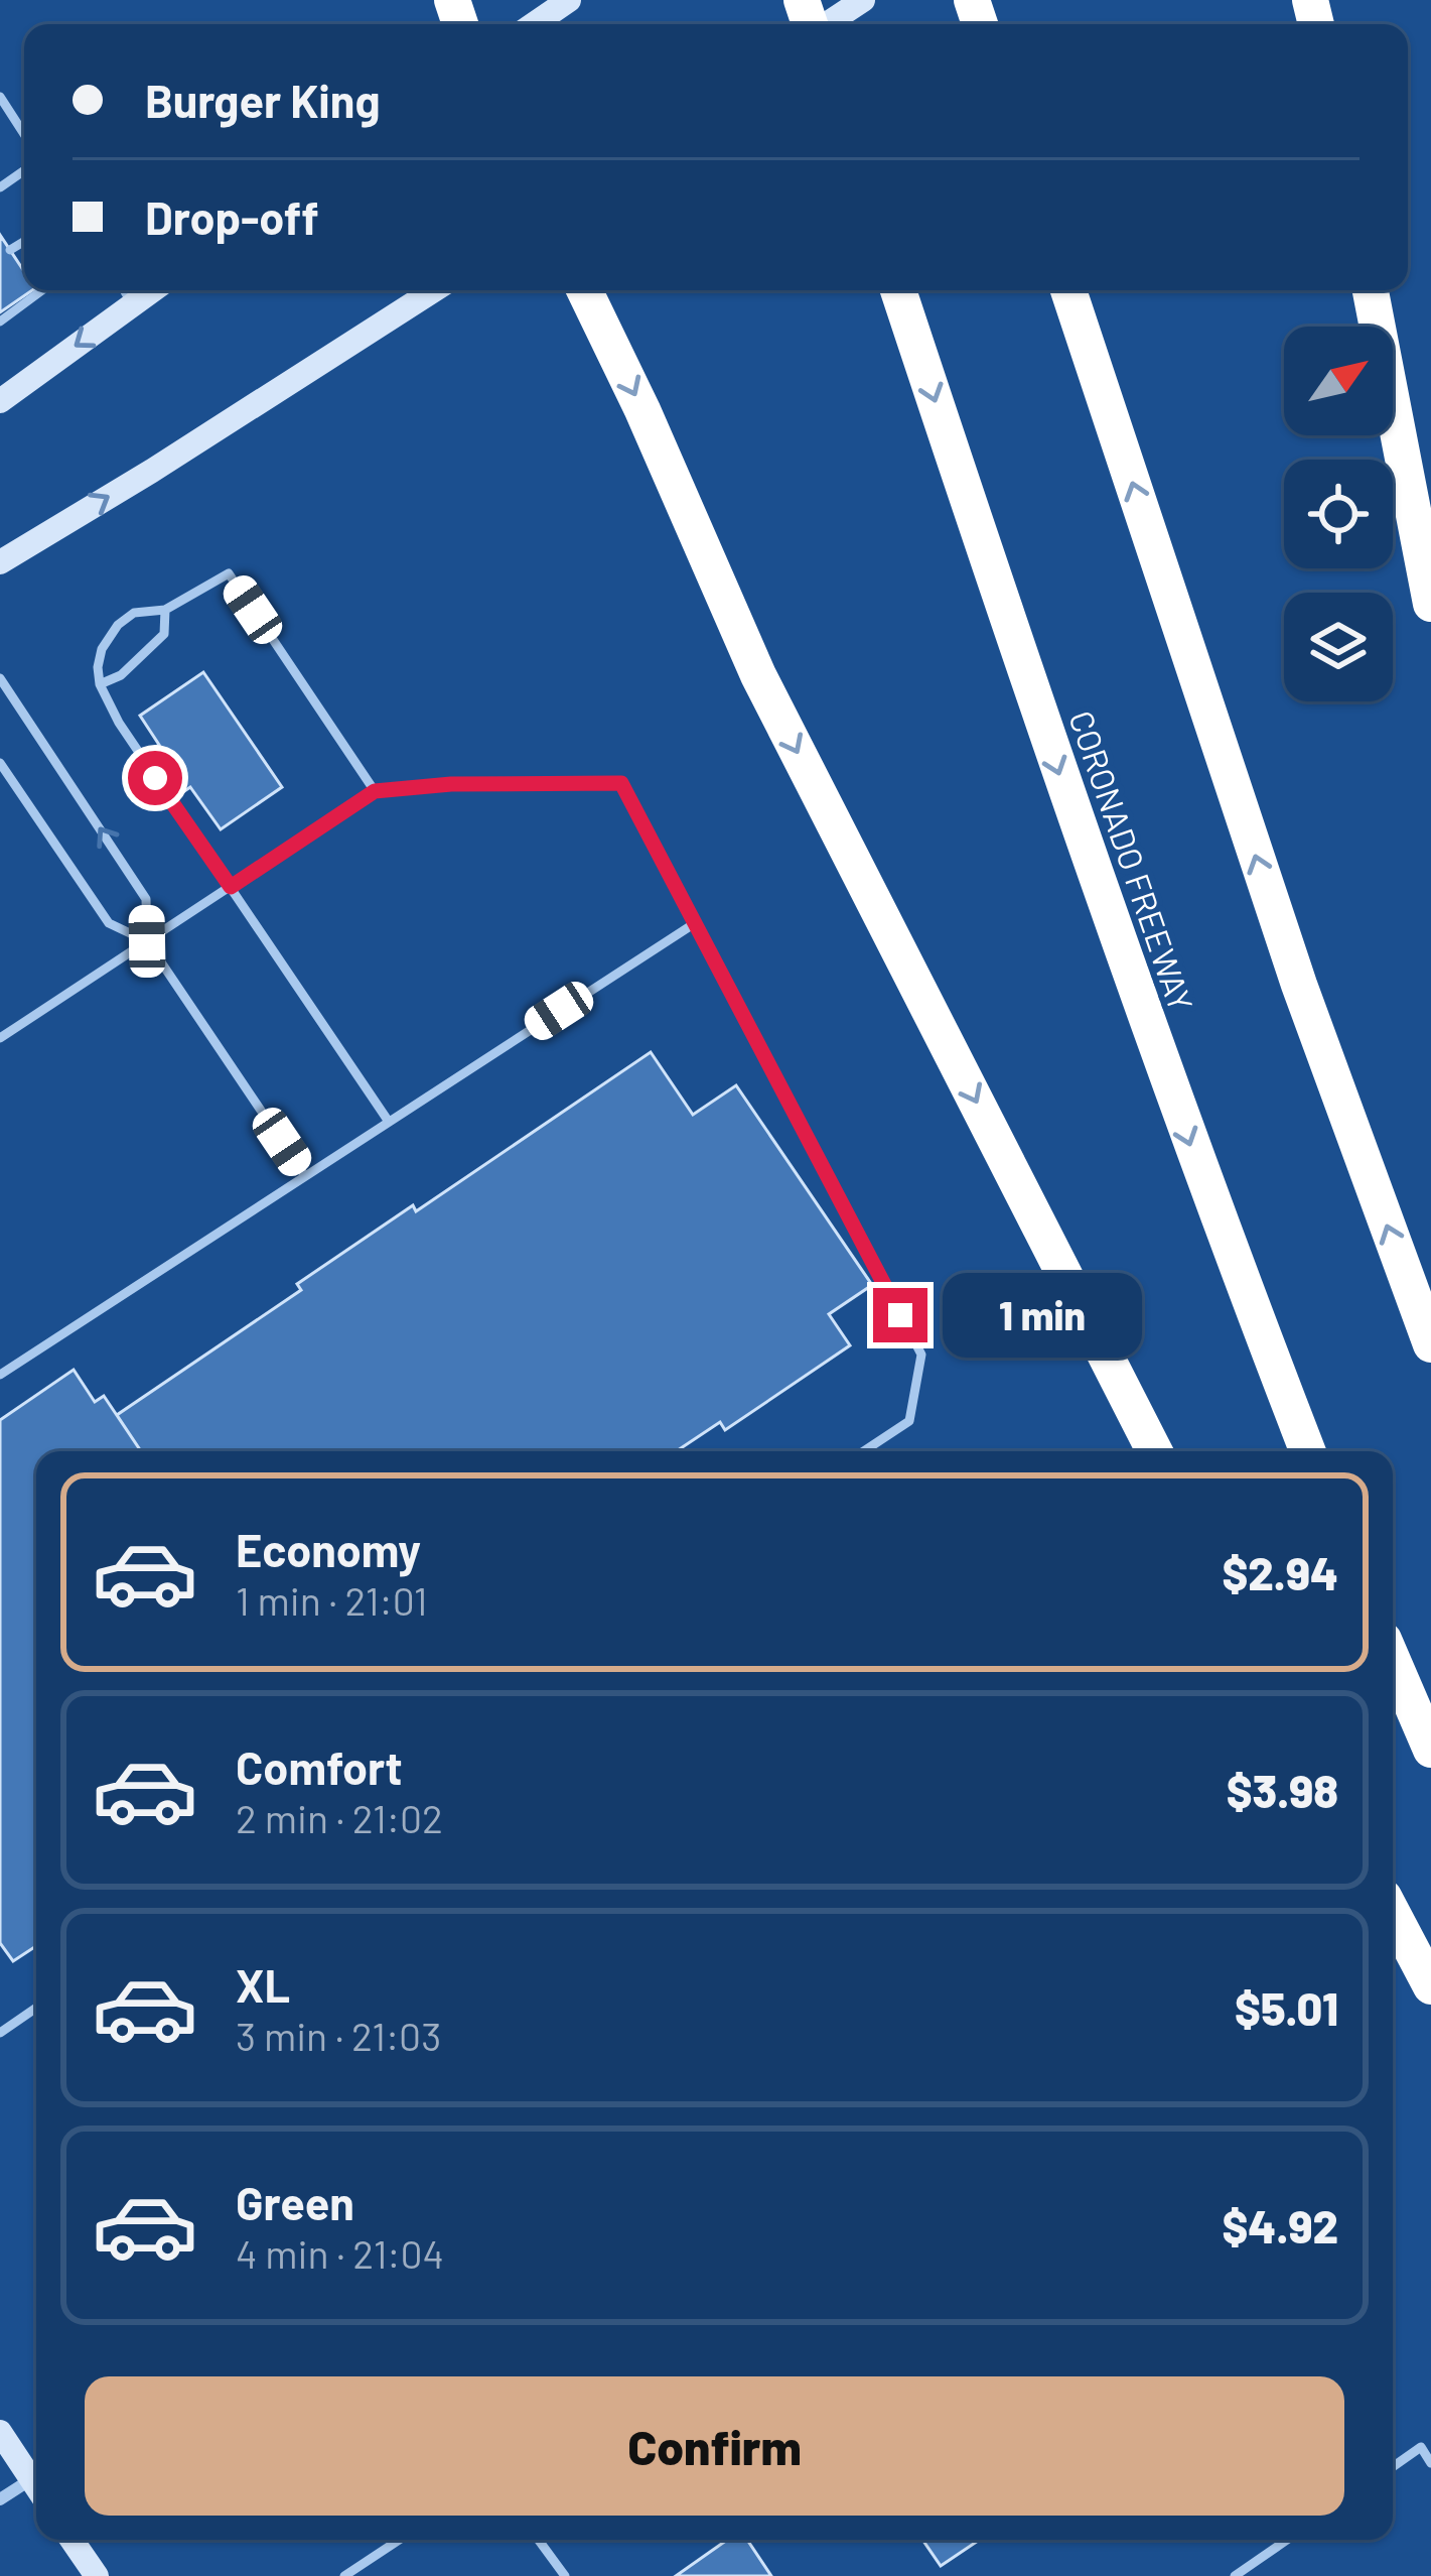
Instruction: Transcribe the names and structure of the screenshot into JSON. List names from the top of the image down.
{
  "streets": {
    "highway": ["CORONADO FREEWAY"]
  },
  "north": "top right",
  "page": {
    "banner": ["Burger King", "Drop-off"],
    "bubble": "1 min",
    "list": [
      {
        "name": "Economy",
        "note": "1 min · 21:01",
        "value": "$2.94"
      },
      {
        "name": "Comfort",
        "note": "2 min · 21:02",
        "value": "$3.98"
      },
      {
        "name": "XL",
        "note": "3 min · 21:03",
        "value": "$5.01"
      },
      {
        "name": "Green",
        "note": "4 min · 21:04",
        "value": "$4.92"
      }
    ],
    "buttons": "Confirm"
  }
}
